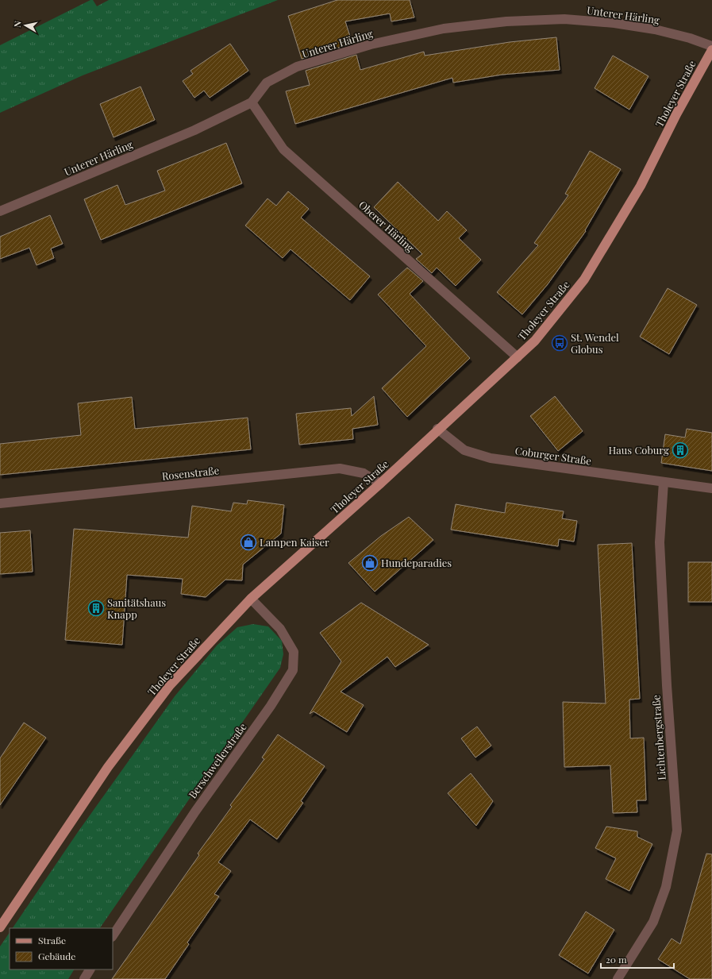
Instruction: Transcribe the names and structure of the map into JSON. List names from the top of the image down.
{
  "streets": {
    "main road": ["Tholeyer Straße"],
    "street": [
      "Unterer Härling",
      "Oberer Härling",
      "Coburger Straße",
      "Rosenstraße",
      "Lichtenbergstraße",
      "Berschweilerstraße"
    ]
  },
  "crossings": [
    ["Unterer Härling", "Oberer Härling"],
    ["Tholeyer Straße", "Oberer Härling"],
    ["Tholeyer Straße", "Coburger Straße"],
    ["Tholeyer Straße", "Rosenstraße"],
    ["Tholeyer Straße", "Berschweilerstraße"],
    ["Coburger Straße", "Lichtenbergstraße"]
  ],
  "places": {
    "bus stop": ["St. Wendel Globus"],
    "building": ["Haus Coburg", "Sanitätshaus Knapp"],
    "shop": ["Lampen Kaiser", "Hundeparadies"]
  },
  "legend": ["Straße", "Gebäude"],
  "scale_bar": "20 m",
  "north": "left"
}
